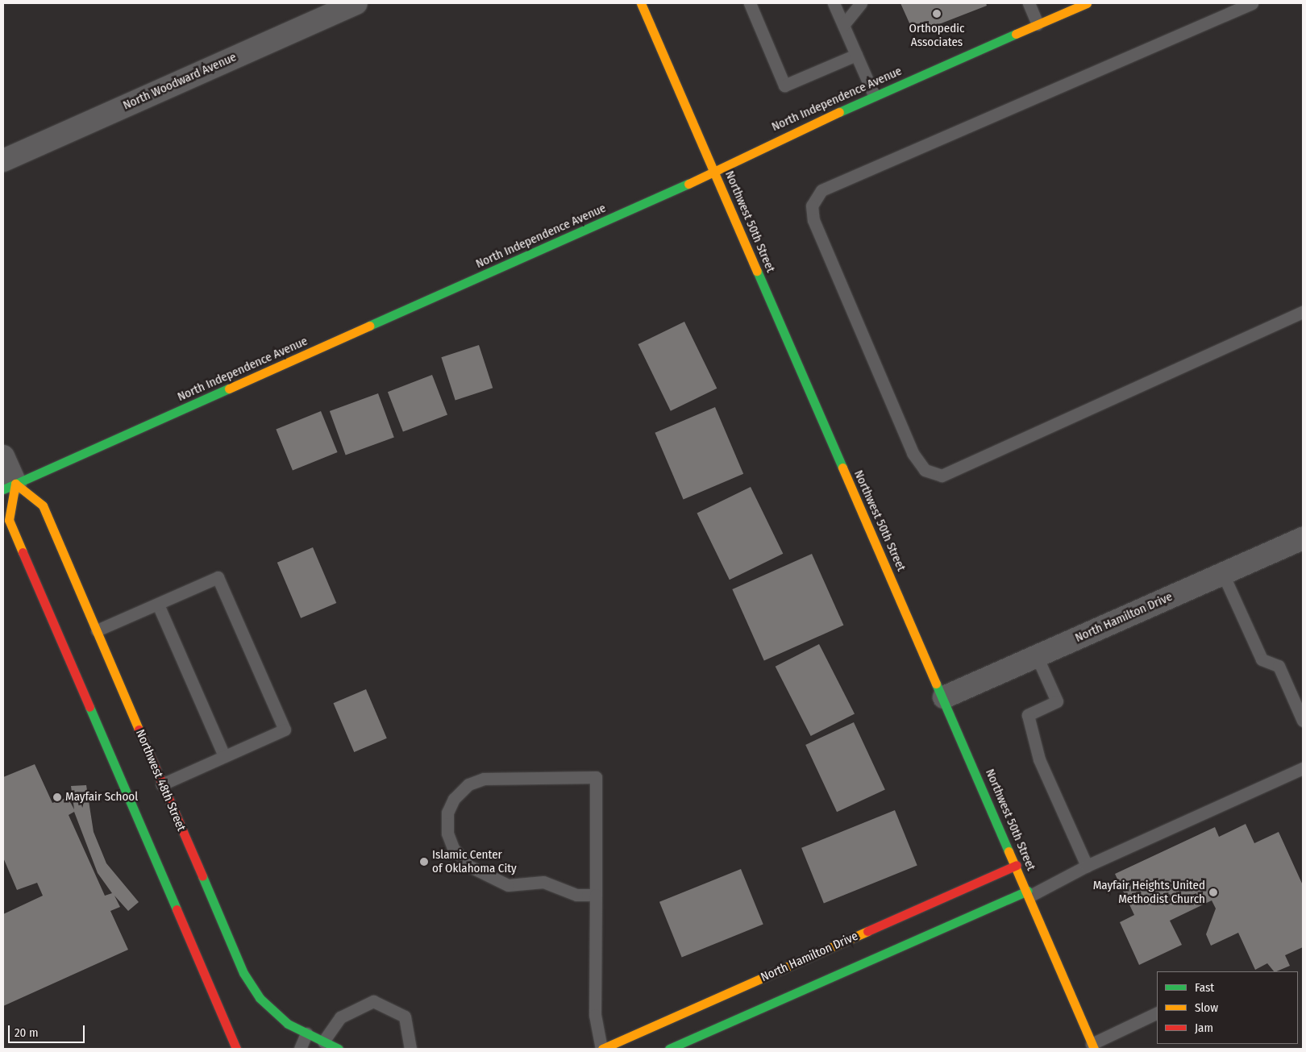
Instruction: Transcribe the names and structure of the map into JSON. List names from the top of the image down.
{
  "streets": {
    "street": [
      "North Woodward Avenue",
      "North Independence Avenue",
      "Northwest 50th Street",
      "North Hamilton Drive",
      "Northwest 48th Street"
    ]
  },
  "crossings": [
    ["North Independence Avenue", "Northwest 50th Street"],
    ["North Independence Avenue", "Northwest 48th Street"],
    ["Northwest 50th Street", "North Hamilton Drive"]
  ],
  "places": [
    "Orthopedic Associates",
    "Mayfair School",
    "Islamic Center of Oklahoma City",
    "Mayfair Heights United Methodist Church"
  ],
  "legend": ["Fast", "Slow", "Jam"],
  "scale_bar": "20 m"
}
